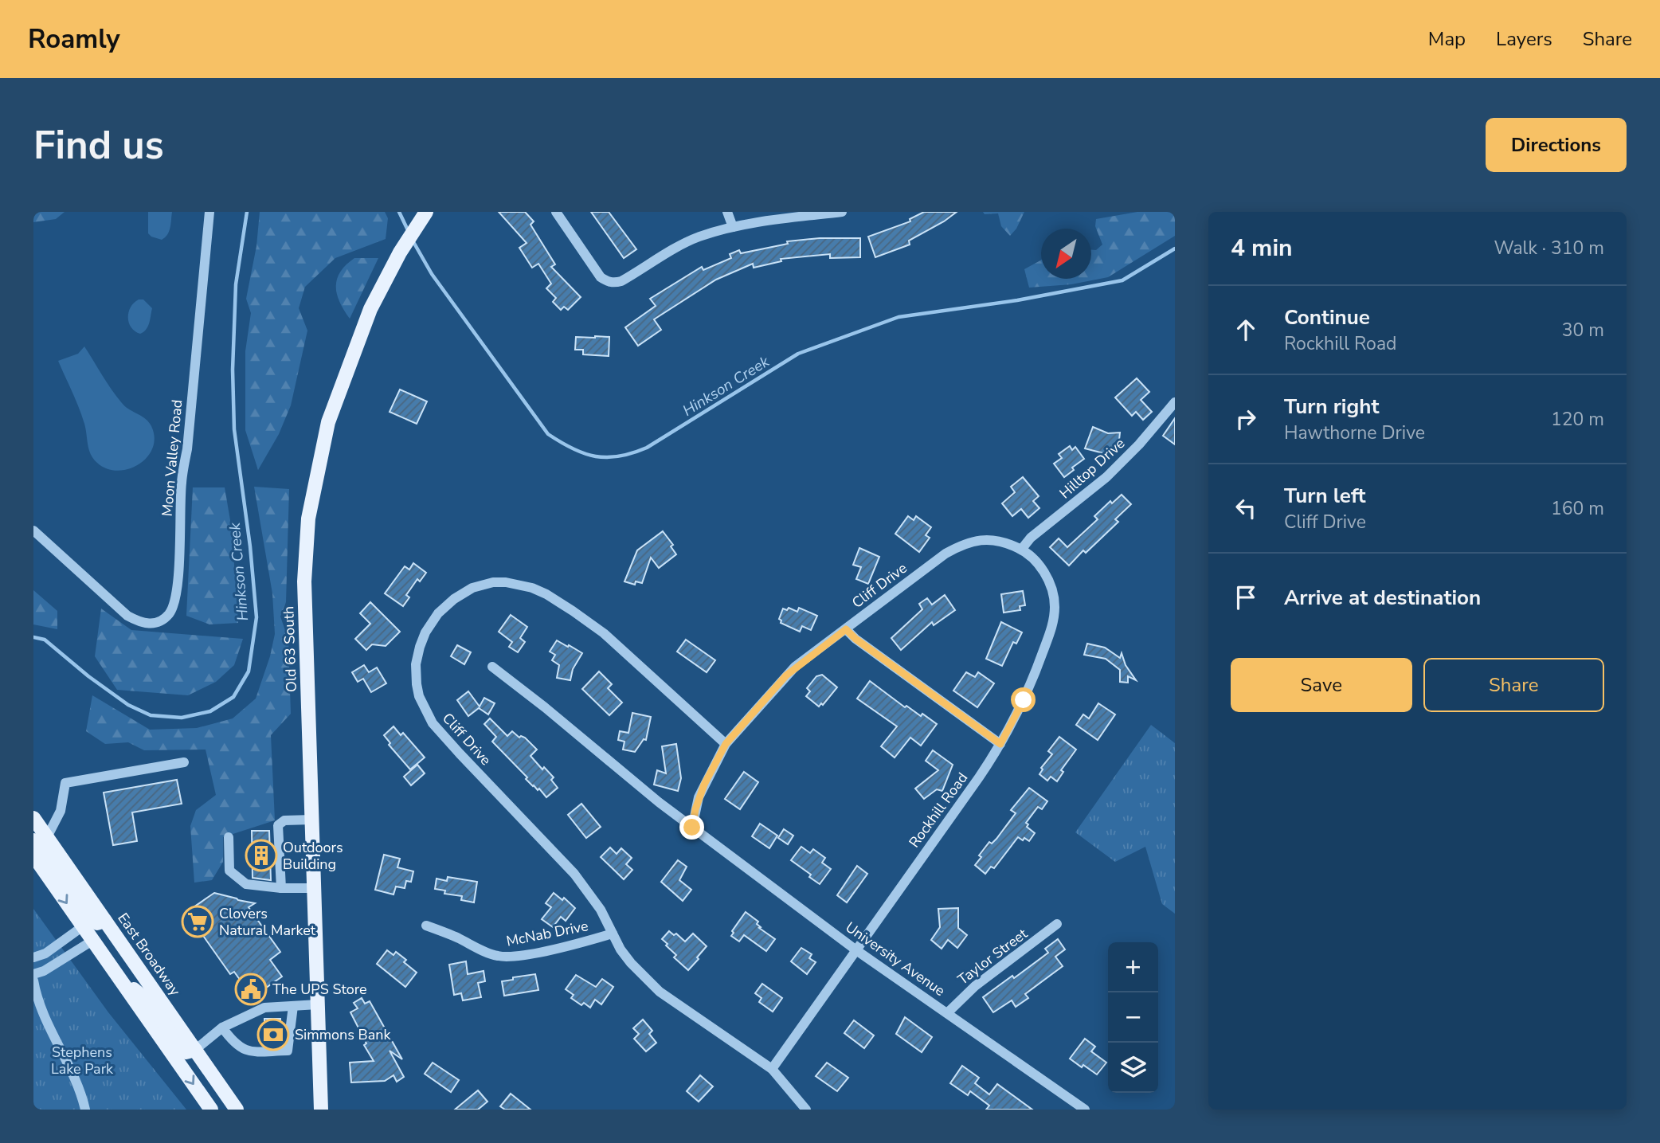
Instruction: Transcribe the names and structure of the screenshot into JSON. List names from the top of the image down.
{
  "streets": {
    "main road": ["Old 63 South", "East Broadway"],
    "street": [
      "Moon Valley Road",
      "Hilltop Drive",
      "Cliff Drive",
      "Rockhill Road",
      "McNab Drive",
      "Taylor Street",
      "University Avenue"
    ]
  },
  "crossings": [
    ["Hilltop Drive", "Cliff Drive"],
    ["Hilltop Drive", "Rockhill Road"],
    ["Cliff Drive", "Rockhill Road"],
    ["Cliff Drive", "McNab Drive"],
    ["Cliff Drive", "University Avenue"],
    ["Rockhill Road", "University Avenue"],
    ["Taylor Street", "University Avenue"]
  ],
  "water": ["Hinkson Creek"],
  "parks": ["Stephens Lake Park"],
  "places": {
    "building": ["Outdoors Building"],
    "supermarket": ["Clovers Natural Market"],
    "public building": ["The UPS Store"],
    "bank": ["Simmons Bank"]
  },
  "north": "bottom left",
  "page": {
    "header": "Roamly",
    "nav": ["Map", "Layers", "Share"],
    "buttons": [
      "Directions",
      ["Save", "Share"]
    ],
    "title": "Find us",
    "heading": ["4 min", "Walk · 310 m"],
    "list": [
      ["Continue", "Rockhill Road", "30 m"],
      ["Turn right", "Hawthorne Drive", "120 m"],
      ["Turn left", "Cliff Drive", "160 m"],
      "Arrive at destination"
    ],
    "map_buttons": ["+", "−"]
  }
}
